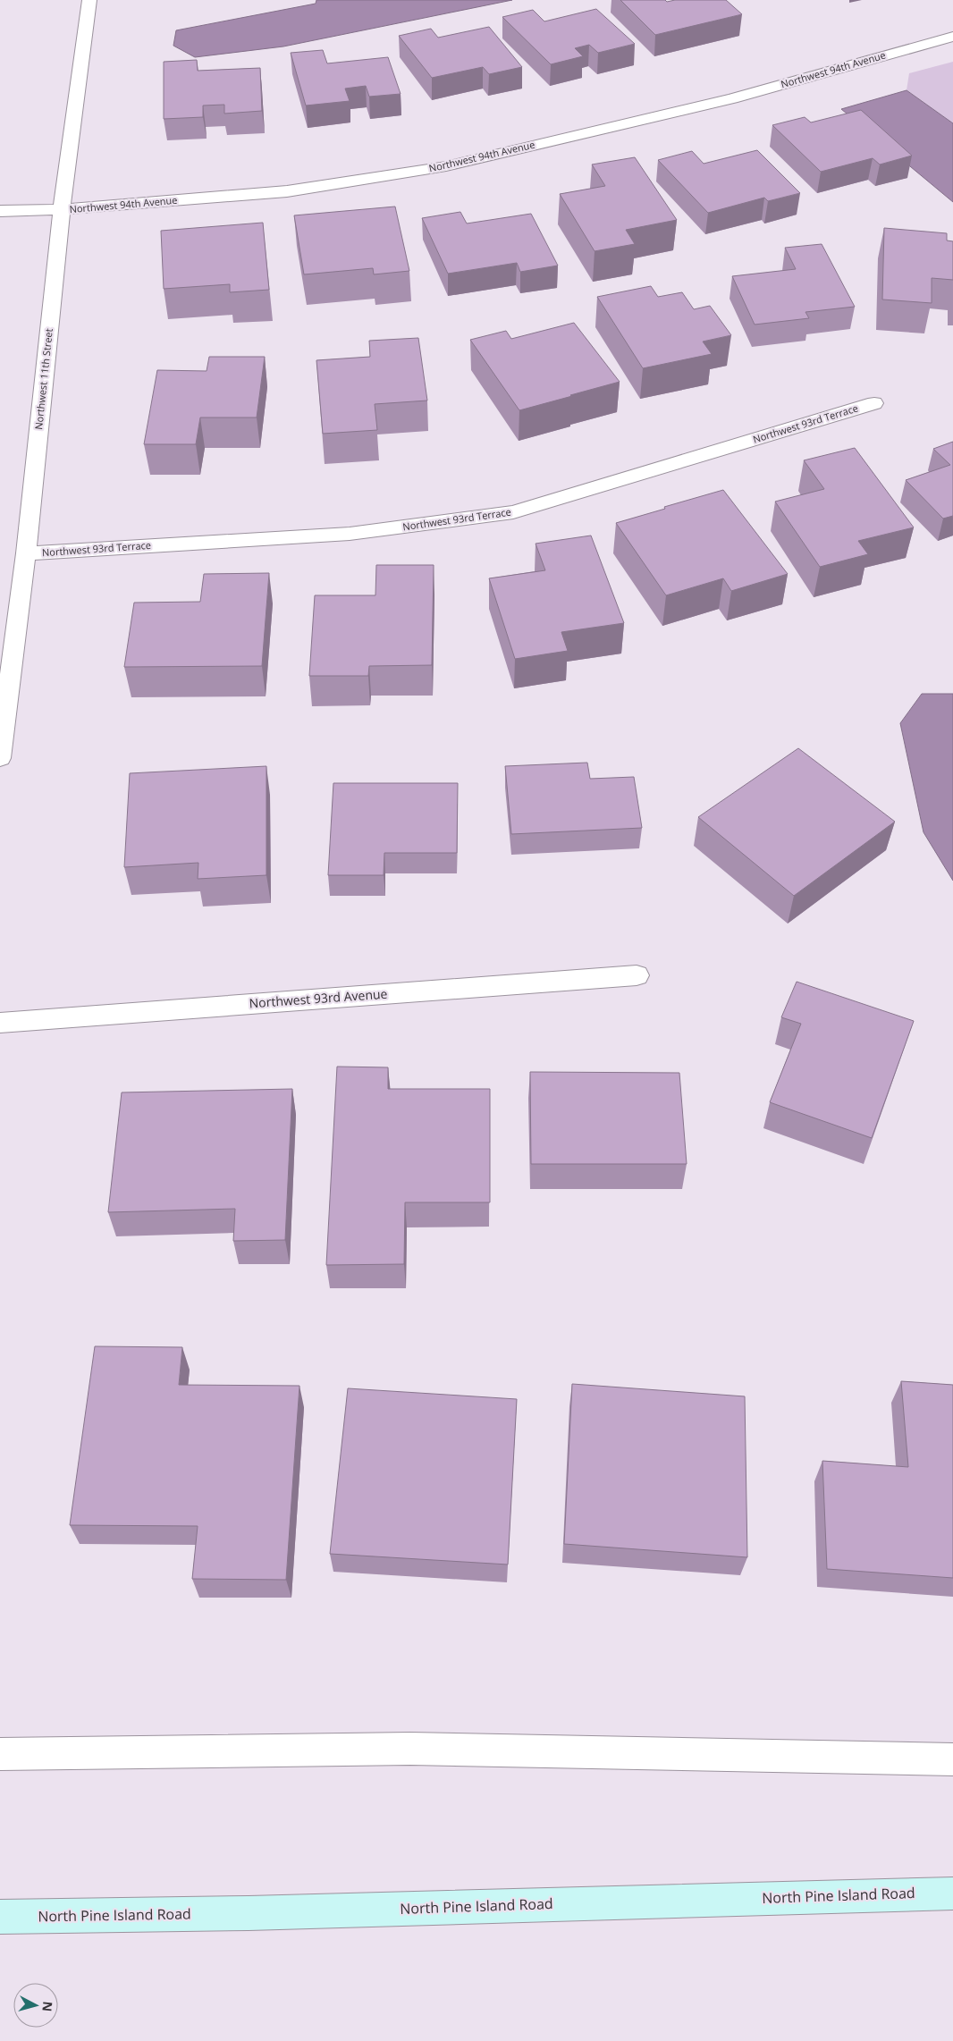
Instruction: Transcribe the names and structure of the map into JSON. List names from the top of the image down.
{
  "streets": {
    "main road": ["North Pine Island Road"],
    "street": [
      "Northwest 94th Avenue",
      "Northwest 11th Street",
      "Northwest 93rd Terrace",
      "Northwest 93rd Avenue"
    ]
  },
  "crossings": [
    ["Northwest 94th Avenue", "Northwest 11th Street"],
    ["Northwest 11th Street", "Northwest 93rd Terrace"]
  ],
  "north": "right"
}
